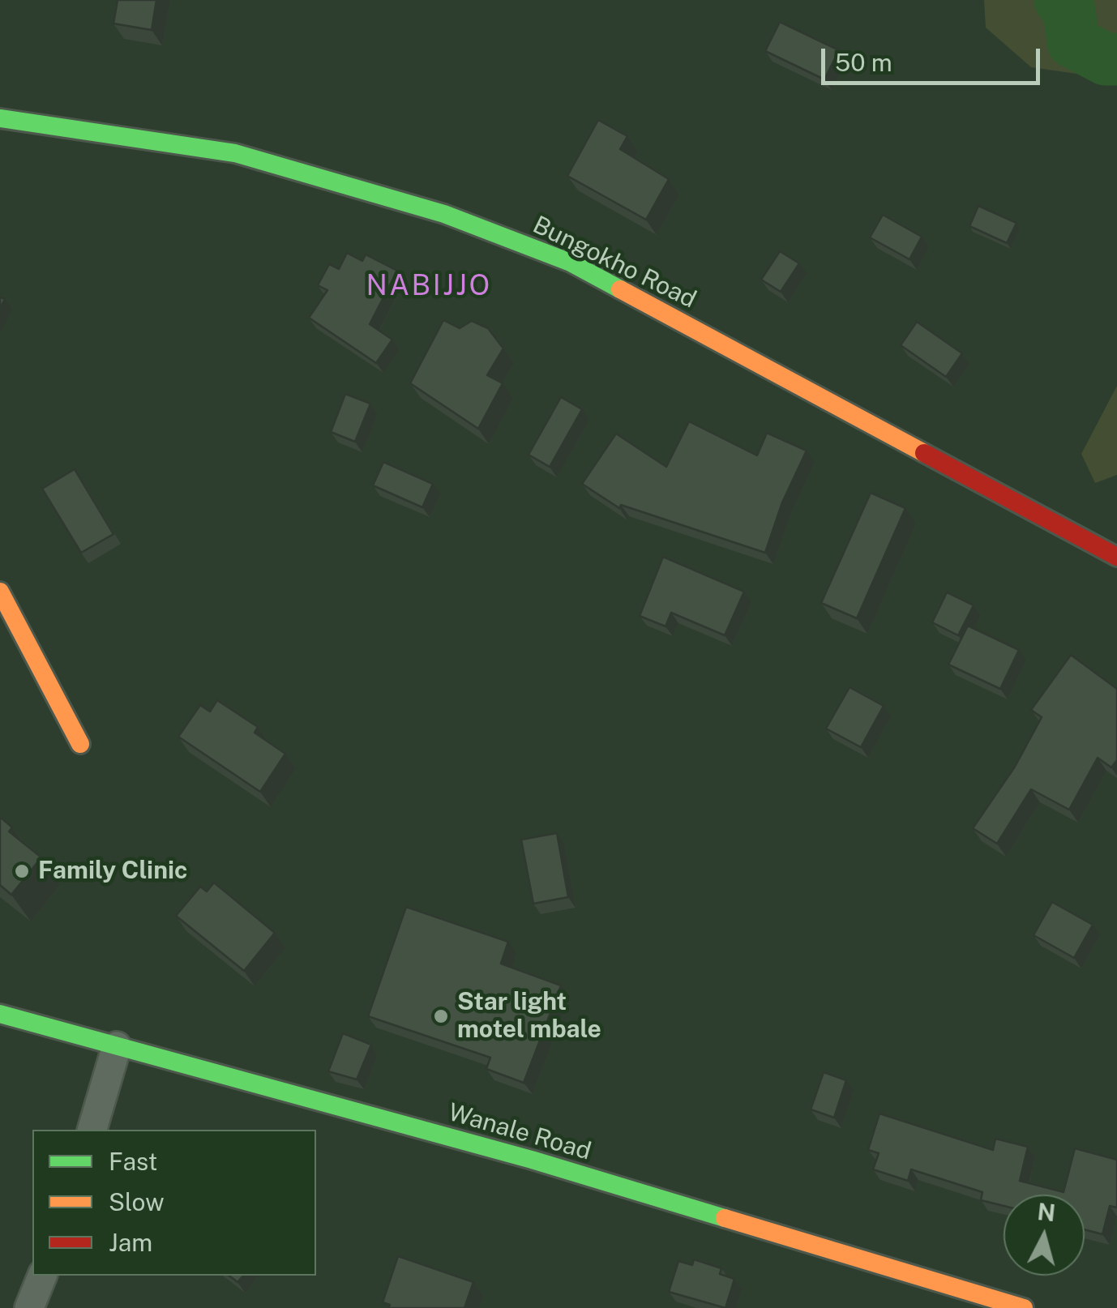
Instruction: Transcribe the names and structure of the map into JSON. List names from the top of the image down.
{
  "streets": {
    "street": ["Bungokho Road", "Wanale Road"]
  },
  "districts": ["NABIJJO"],
  "places": ["Family Clinic", "Star light motel mbale"],
  "legend": ["Fast", "Slow", "Jam"],
  "scale_bar": "50 m",
  "north": "top"
}
